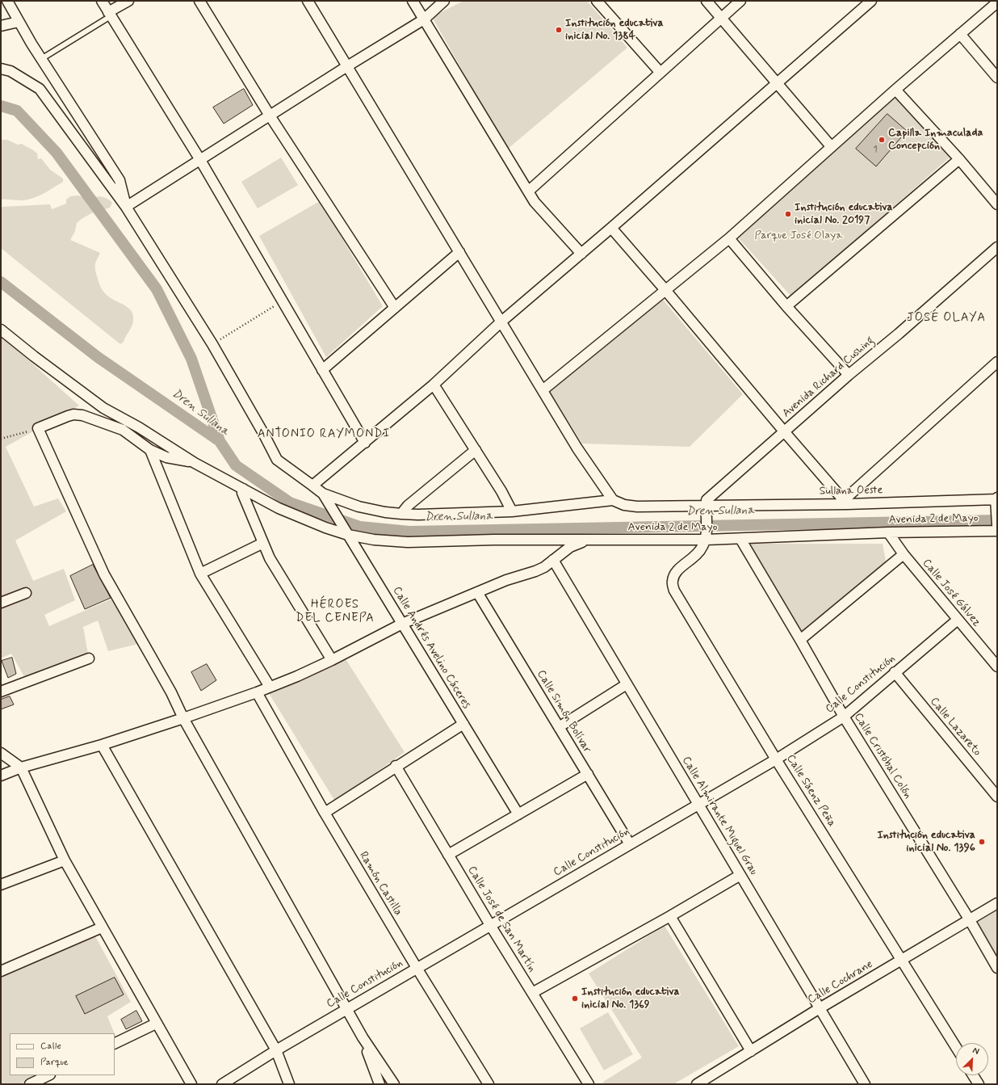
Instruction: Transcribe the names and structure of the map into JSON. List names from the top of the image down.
{
  "streets": {
    "street": [
      "Avenida Richard Cushing",
      "Sullana Oeste",
      "Avenida 2 de Mayo",
      "Calle José Gálvez",
      "Calle Andrés Avelino Cáceres",
      "Calle Constitución",
      "Calle Simón Bolívar",
      "Calle Lazareto",
      "Calle Cristóbal Colón",
      "Calle Sáenz Peña",
      "Calle Almirante Miguel Grau",
      "Ramón Castilla",
      "Calle José de San Martín",
      "Calle Cochrane"
    ]
  },
  "crossings": [
    ["Avenida Richard Cushing", "Sullana Oeste"],
    ["Avenida 2 de Mayo", "Calle José Gálvez"],
    ["Avenida 2 de Mayo", "Calle Andrés Avelino Cáceres"],
    ["Avenida 2 de Mayo", "Calle Cristóbal Colón"],
    ["Avenida 2 de Mayo", "Calle Sáenz Peña"],
    ["Calle José Gálvez", "Calle Constitución"],
    ["Calle Constitución", "Calle Simón Bolívar"],
    ["Calle Constitución", "Calle Lazareto"],
    ["Calle Constitución", "Calle Cristóbal Colón"],
    ["Calle Constitución", "Calle Sáenz Peña"],
    ["Calle Constitución", "Calle Almirante Miguel Grau"],
    ["Calle Constitución", "Ramón Castilla"],
    ["Calle Constitución", "Calle José de San Martín"],
    ["Calle Cristóbal Colón", "Calle Cochrane"],
    ["Calle Sáenz Peña", "Calle Cochrane"],
    ["Calle Almirante Miguel Grau", "Calle Cochrane"]
  ],
  "districts": ["JOSÉ OLAYA", "ANTONIO RAYMONDI", "HÉROES DEL CENEPA"],
  "water": ["Dren Sullana"],
  "parks": ["Parque José Olaya"],
  "places": [
    "Institución educativa inicial No. 1384",
    "Capilla Inmaculada Concepción",
    "Institución educativa inicial No. 20197",
    "Institución educativa inicial No. 1396",
    "Institución educativa inicial No. 1369"
  ],
  "house_numbers": ["1"],
  "legend": ["Calle", "Parque"],
  "north": "top right"
}
